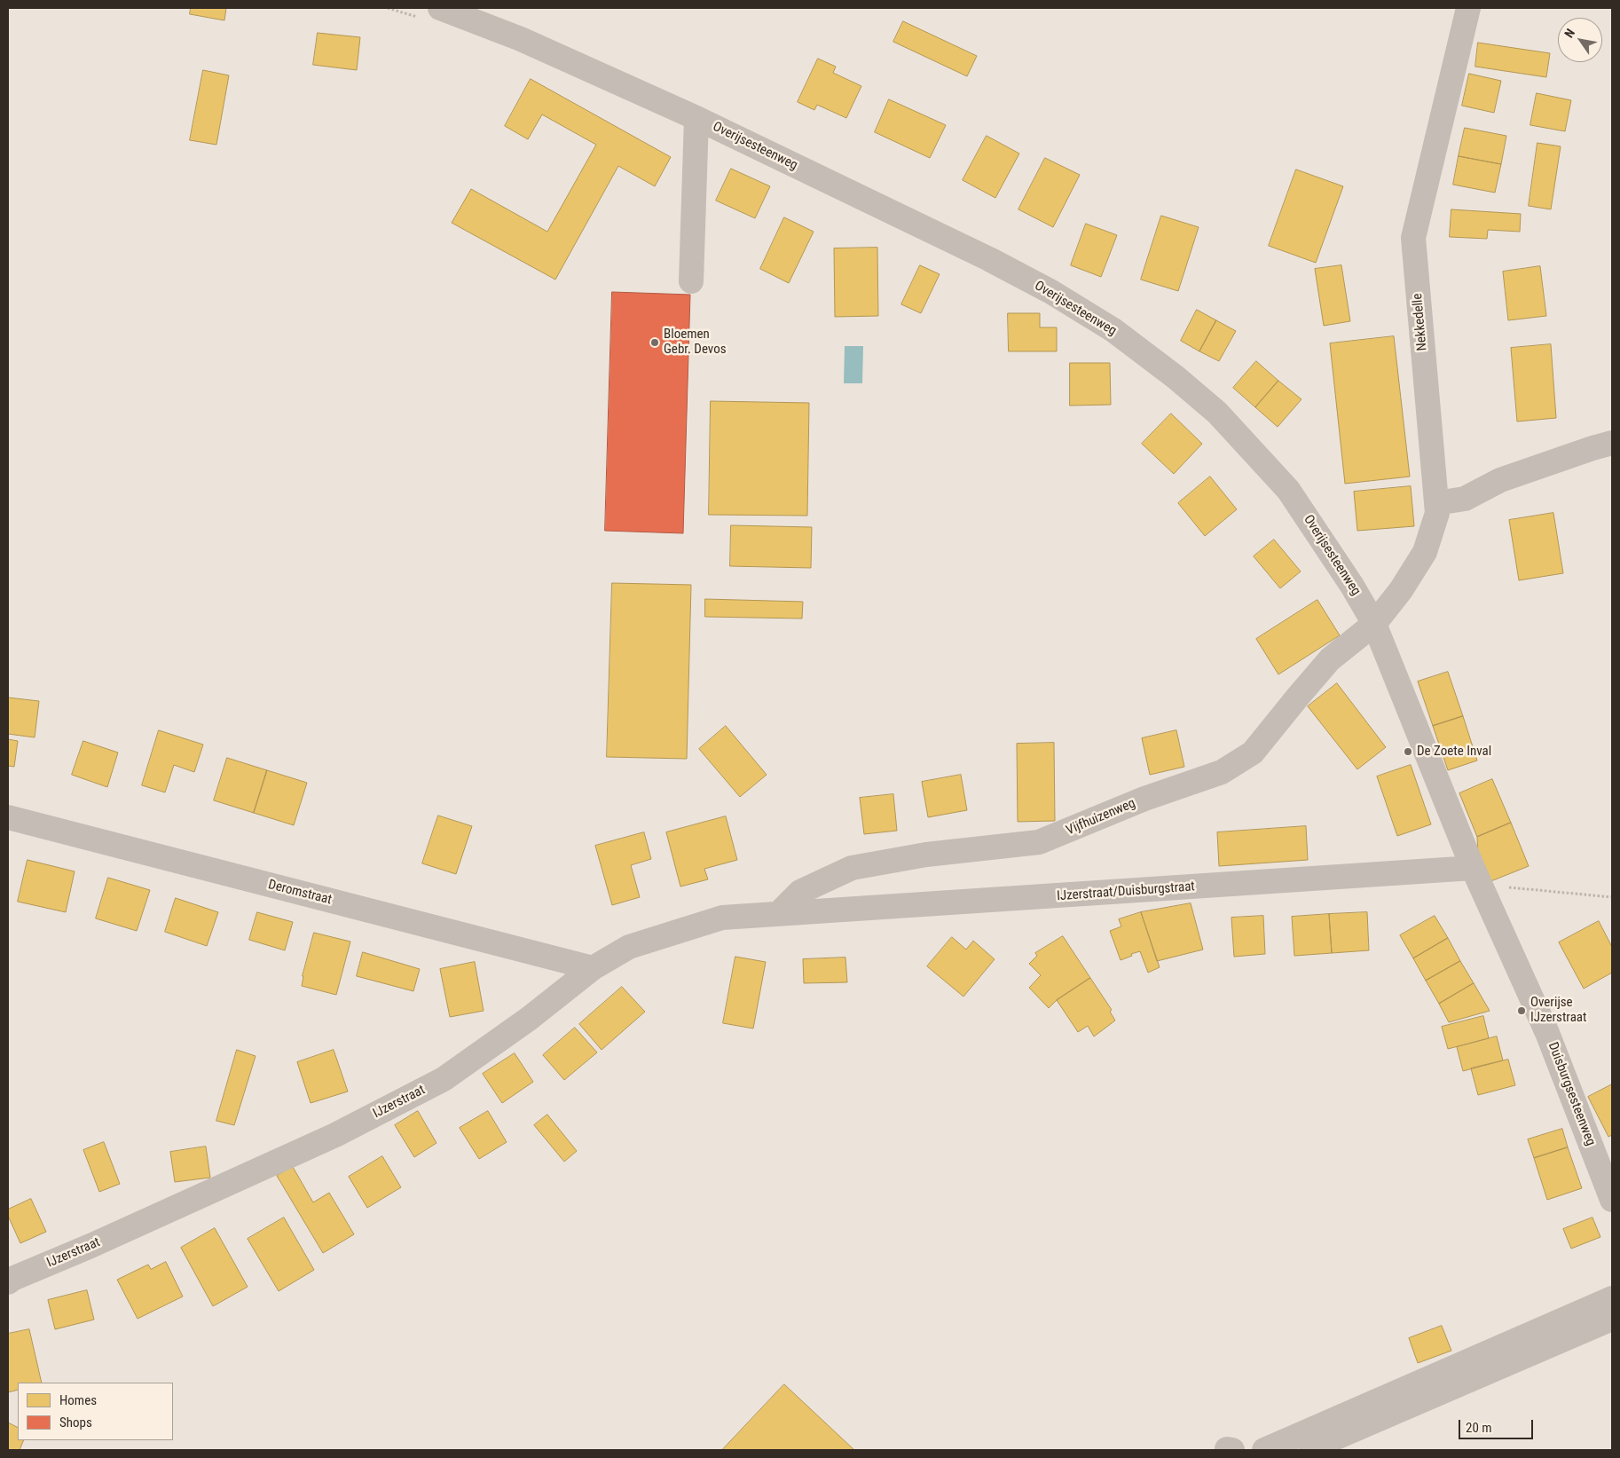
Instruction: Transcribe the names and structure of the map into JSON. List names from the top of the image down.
{
  "streets": {
    "street": [
      "Overijsesteenweg",
      "Nekkedelle",
      "Vijfhuizenweg",
      "IJzerstraat/Duisburgstraat",
      "Deromstraat",
      "Duisburgsesteenweg",
      "IJzerstraat"
    ]
  },
  "crossings": [
    ["Overijsesteenweg", "Nekkedelle"],
    ["Overijsesteenweg", "Vijfhuizenweg"],
    ["Overijsesteenweg", "IJzerstraat/Duisburgstraat"],
    ["Overijsesteenweg", "Duisburgsesteenweg"],
    ["Nekkedelle", "Vijfhuizenweg"],
    ["Vijfhuizenweg", "IJzerstraat/Duisburgstraat"],
    ["Vijfhuizenweg", "IJzerstraat"],
    ["IJzerstraat/Duisburgstraat", "Duisburgsesteenweg"],
    ["IJzerstraat/Duisburgstraat", "IJzerstraat"],
    ["Deromstraat", "IJzerstraat"]
  ],
  "places": ["Bloemen Gebr. Devos", "De Zoete Inval", "Overijse IJzerstraat"],
  "legend": ["Homes", "Shops"],
  "scale_bar": "20 m",
  "north": "top left"
}
